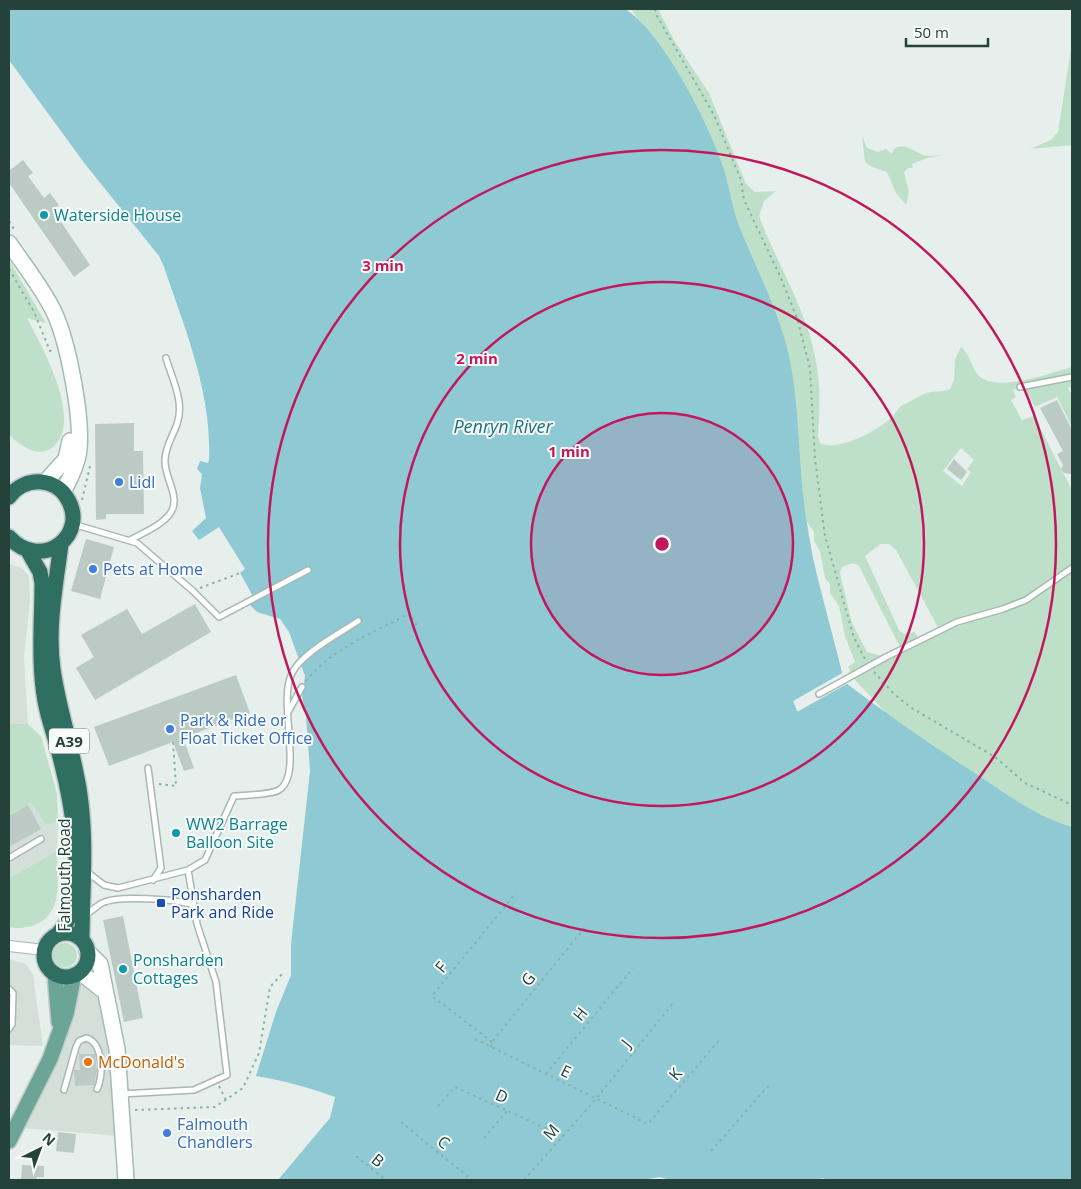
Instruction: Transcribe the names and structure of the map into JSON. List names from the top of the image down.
{
  "streets": {
    "highway": ["A39", "Falmouth Road"],
    "path": [
      "F",
      "G",
      "H",
      "J",
      "E",
      "K",
      "D",
      "M",
      "C",
      "B"
    ]
  },
  "crossings": [
    ["F", "G"],
    ["G", "E"],
    ["H", "E"],
    ["J", "E"],
    ["J", "M"],
    ["E", "K"],
    ["E", "M"],
    ["D", "M"]
  ],
  "water": ["Penryn River"],
  "places": {
    "other": [
      "Waterside House",
      "Lidl",
      "Pets at Home",
      "Park & Ride or Float Ticket Office",
      "WW2 Barrage Balloon Site",
      "Ponsharden Cottages",
      "McDonald's",
      "Falmouth Chandlers"
    ],
    "transit": ["Ponsharden Park and Ride"]
  },
  "scale_bar": "50 m",
  "north": "top right",
  "rings": ["3 min", "2 min", "1 min"]
}
